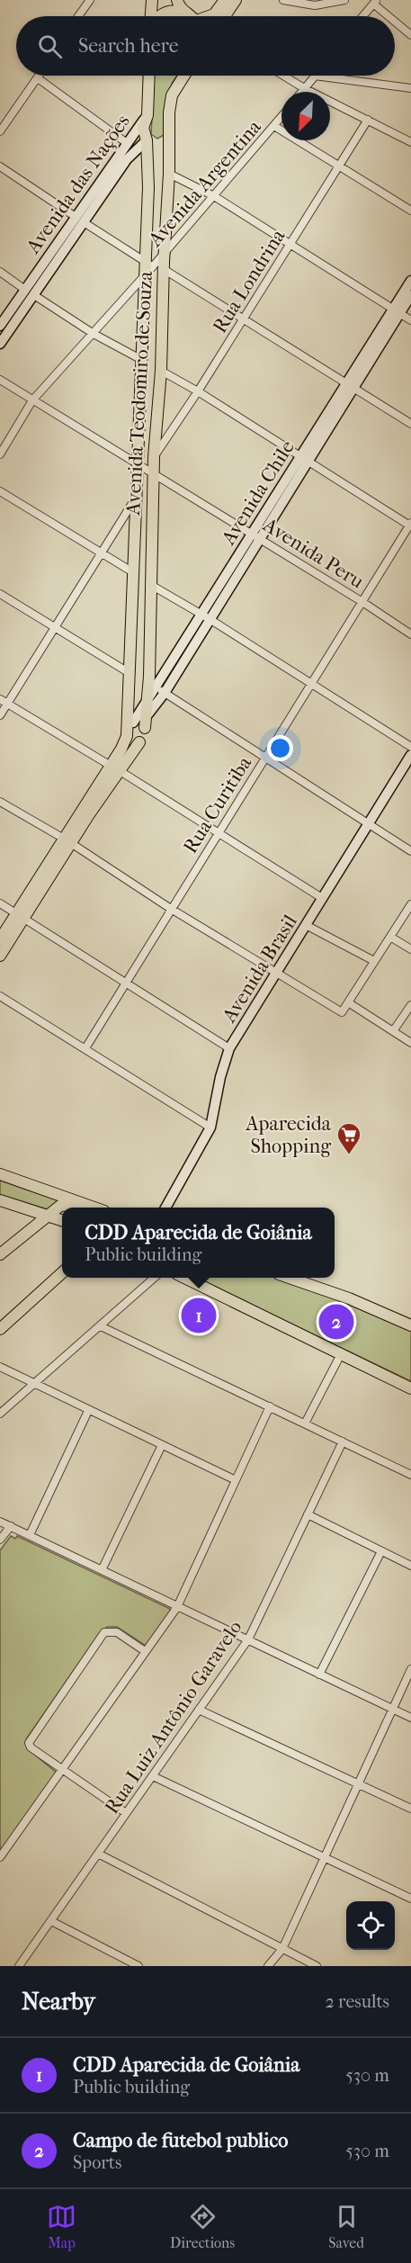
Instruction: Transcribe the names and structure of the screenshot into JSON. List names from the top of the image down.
{
  "streets": {
    "main road": ["Avenida Teodomiro de Souza", "Avenida Chile"],
    "street": [
      "Avenida Argentina",
      "Avenida das Nações",
      "Rua Londrina",
      "Avenida Peru",
      "Rua Curitiba",
      "Avenida Brasil",
      "Rua Luiz Antônio Garavelo"
    ]
  },
  "crossings": [
    ["Avenida Argentina", "Avenida Teodomiro de Souza"],
    ["Avenida das Nações", "Avenida Teodomiro de Souza"],
    ["Rua Londrina", "Avenida Teodomiro de Souza"],
    ["Avenida Teodomiro de Souza", "Avenida Chile"],
    ["Avenida Teodomiro de Souza", "Avenida Peru"],
    ["Avenida Chile", "Avenida Peru"],
    ["Avenida Peru", "Rua Curitiba"]
  ],
  "places": {
    "supermarket": ["Aparecida Shopping"]
  },
  "north": "bottom left",
  "page": {
    "search": "Search here",
    "popup": ["CDD Aparecida de Goiânia", "Public building"],
    "pins": ["1", "2"],
    "heading": ["Nearby", "2 results"],
    "list": [
      {
        "mark": "1",
        "name": "CDD Aparecida de Goiânia",
        "note": "Public building",
        "value": "530 m"
      },
      {
        "mark": "2",
        "name": "Campo de futebol publico",
        "note": "Sports",
        "value": "530 m"
      }
    ],
    "nav": ["Map", "Directions", "Saved"]
  }
}
